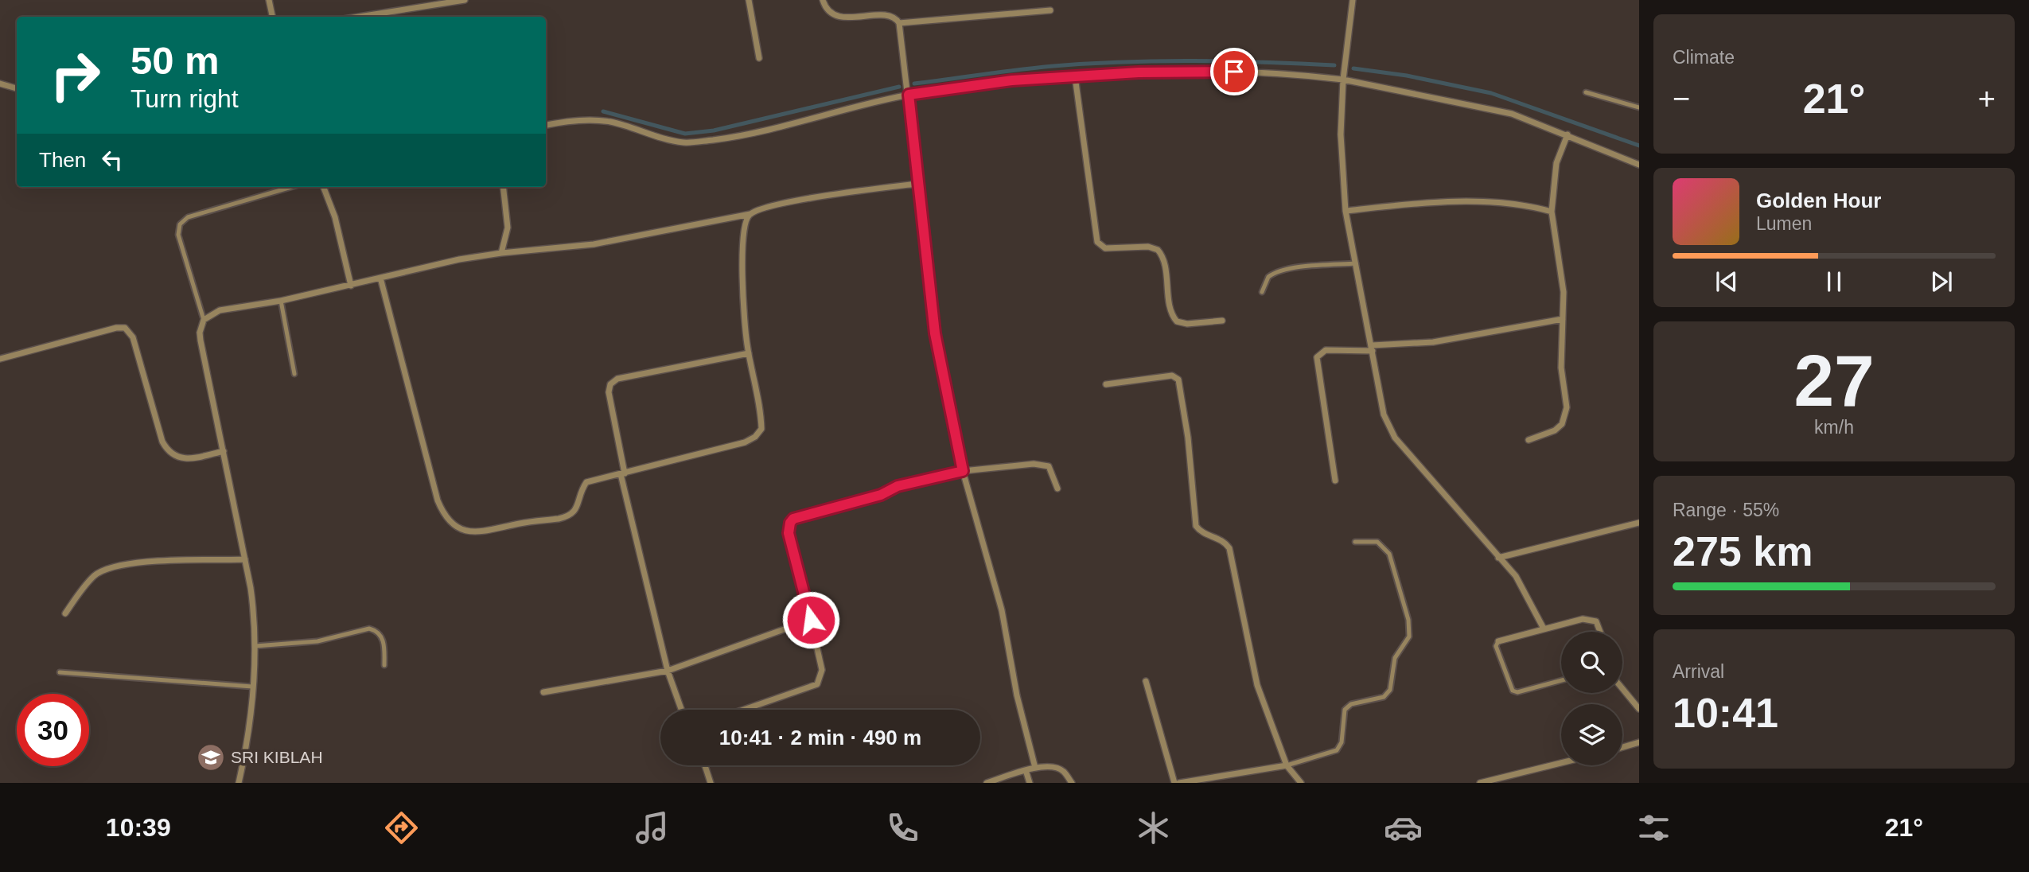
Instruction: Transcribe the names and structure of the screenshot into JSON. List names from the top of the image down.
{
  "places": {
    "school or university": ["SRI KIBLAH"]
  },
  "page": {
    "tile": [
      "Climate",
      ["27", "km/h"],
      ["Range · 55%", "275 km"],
      ["Arrival", "10:41"]
    ],
    "turn": ["50 m", "Turn right"],
    "heat": ["−", "21°", "+"],
    "then": "Then",
    "song": ["Golden Hour", "Lumen"],
    "limit": "30",
    "trip": "10:41 · 2 min · 490 m",
    "tabs": ["10:39", "21°"]
  }
}
